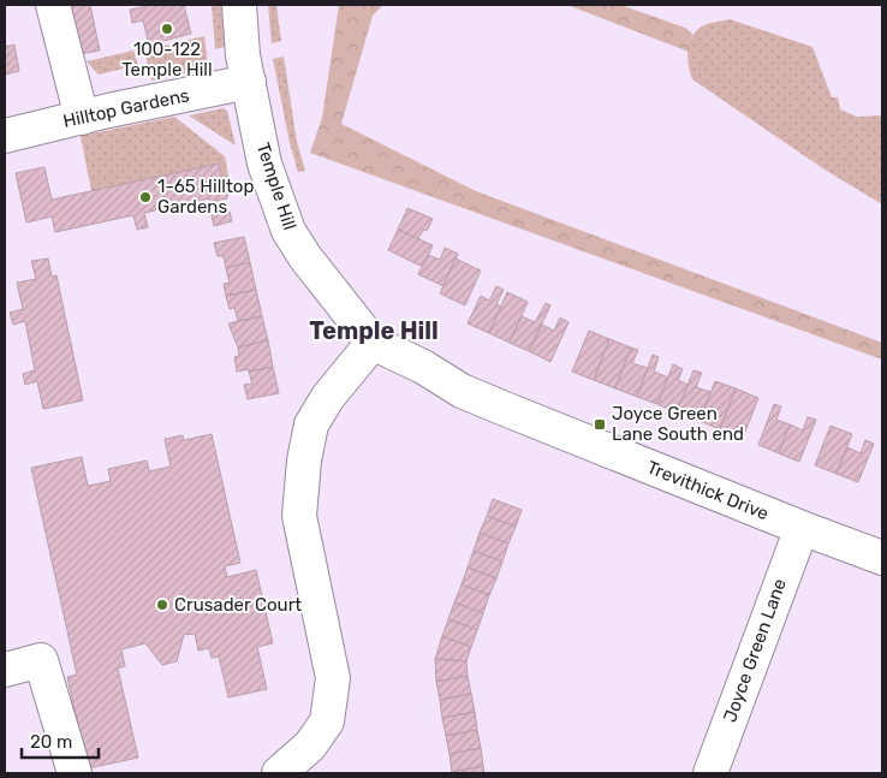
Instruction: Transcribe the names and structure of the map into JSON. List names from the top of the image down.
{
  "streets": {
    "street": [
      "Hilltop Gardens",
      "Temple Hill",
      "Trevithick Drive",
      "Joyce Green Lane"
    ]
  },
  "crossings": [
    ["Hilltop Gardens", "Temple Hill"],
    ["Temple Hill", "Trevithick Drive"],
    ["Trevithick Drive", "Joyce Green Lane"]
  ],
  "districts": ["Temple Hill"],
  "places": {
    "other": ["100-122 Temple Hill", "1-65 Hilltop Gardens", "Crusader Court"],
    "transit": ["Joyce Green Lane South end"]
  },
  "scale_bar": "20 m"
}
